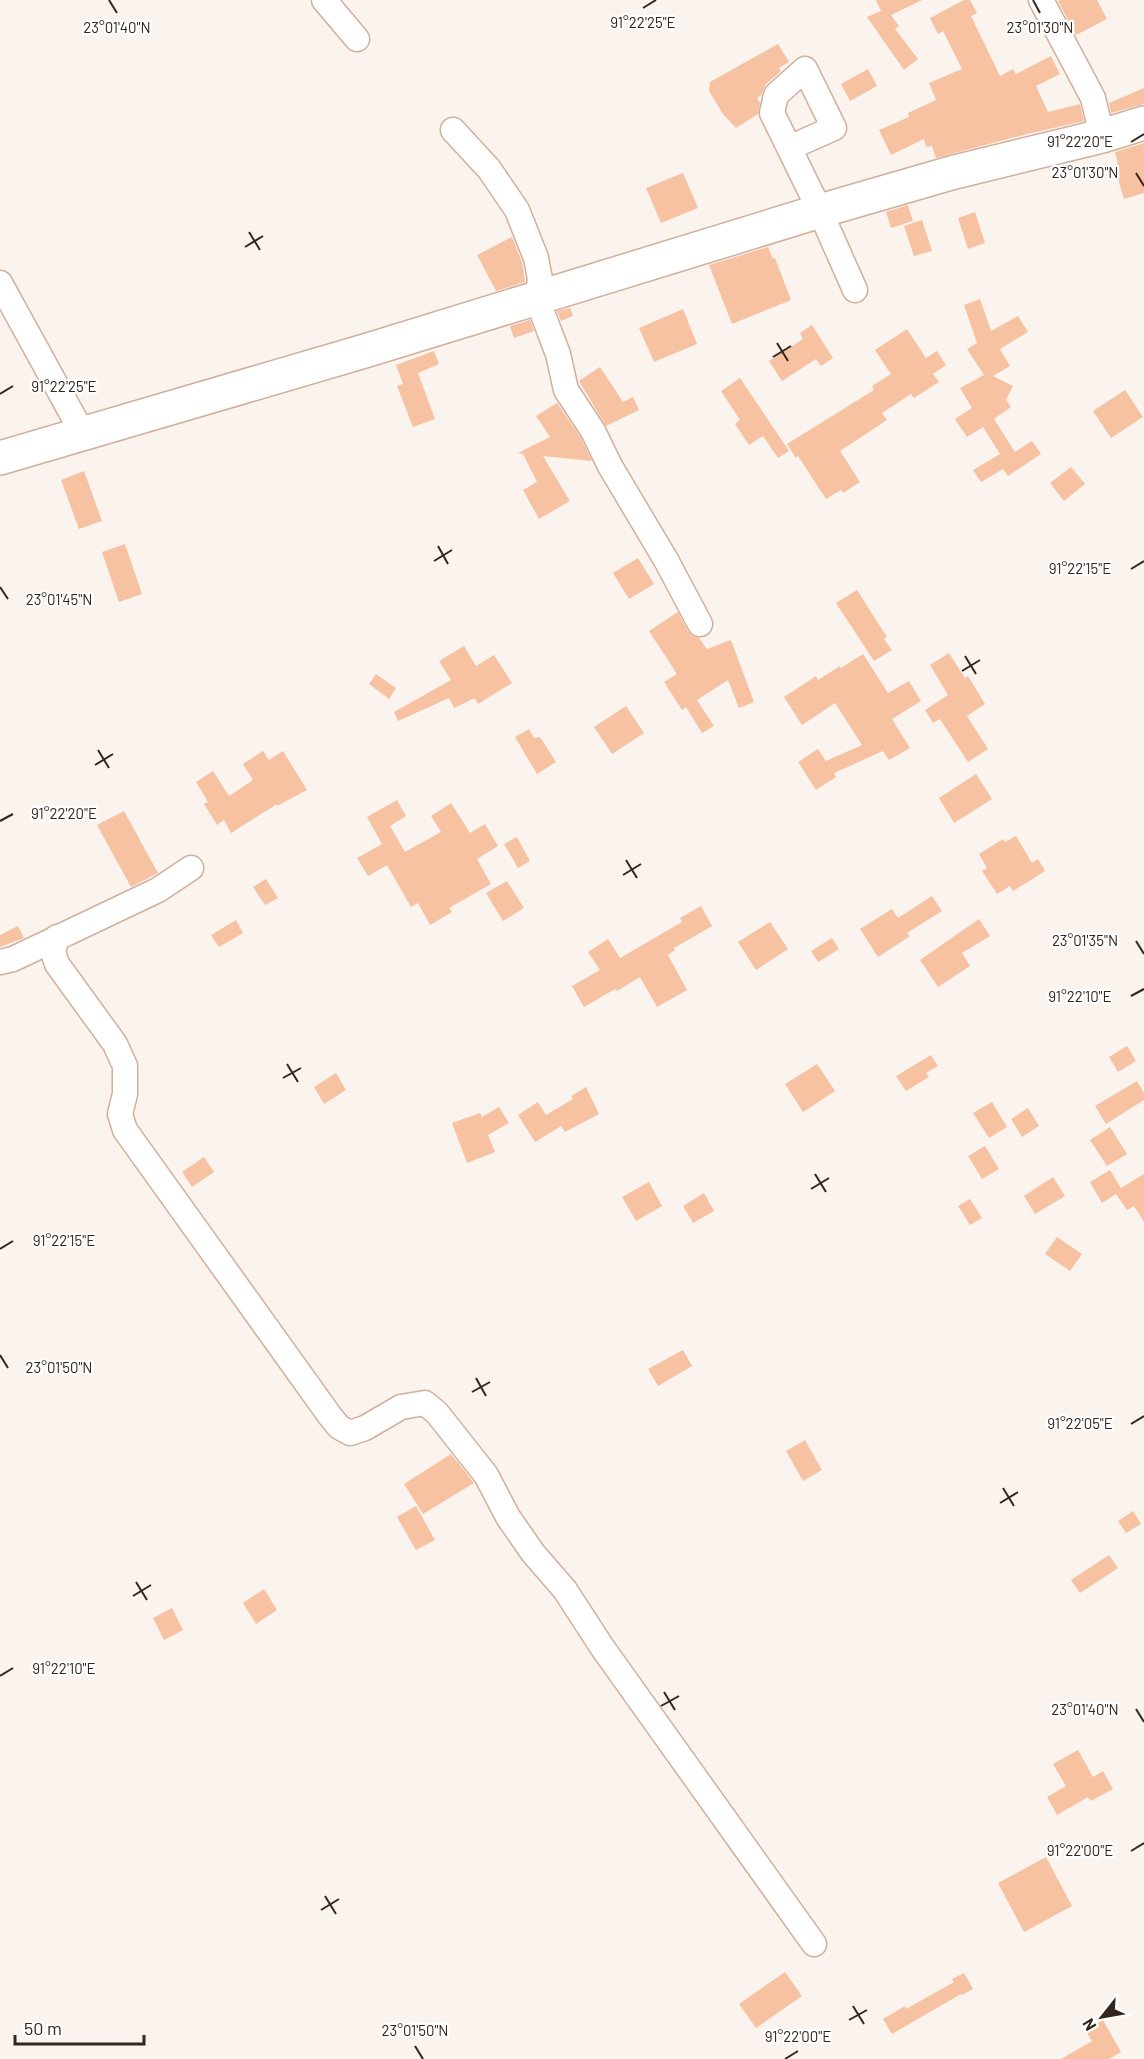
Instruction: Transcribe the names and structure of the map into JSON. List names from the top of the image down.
{
  "scale_bar": "50 m",
  "north": "bottom left",
  "coordinates": [
    "91°22'25\"E",
    "23°01'40\"N",
    "23°01'30\"N",
    "91°22'20\"E",
    "91°22'15\"E",
    "23°01'45\"N",
    "23°01'35\"N",
    "91°22'10\"E",
    "23°01'50\"N",
    "91°22'05\"E",
    "91°22'00\"E"
  ]
}
